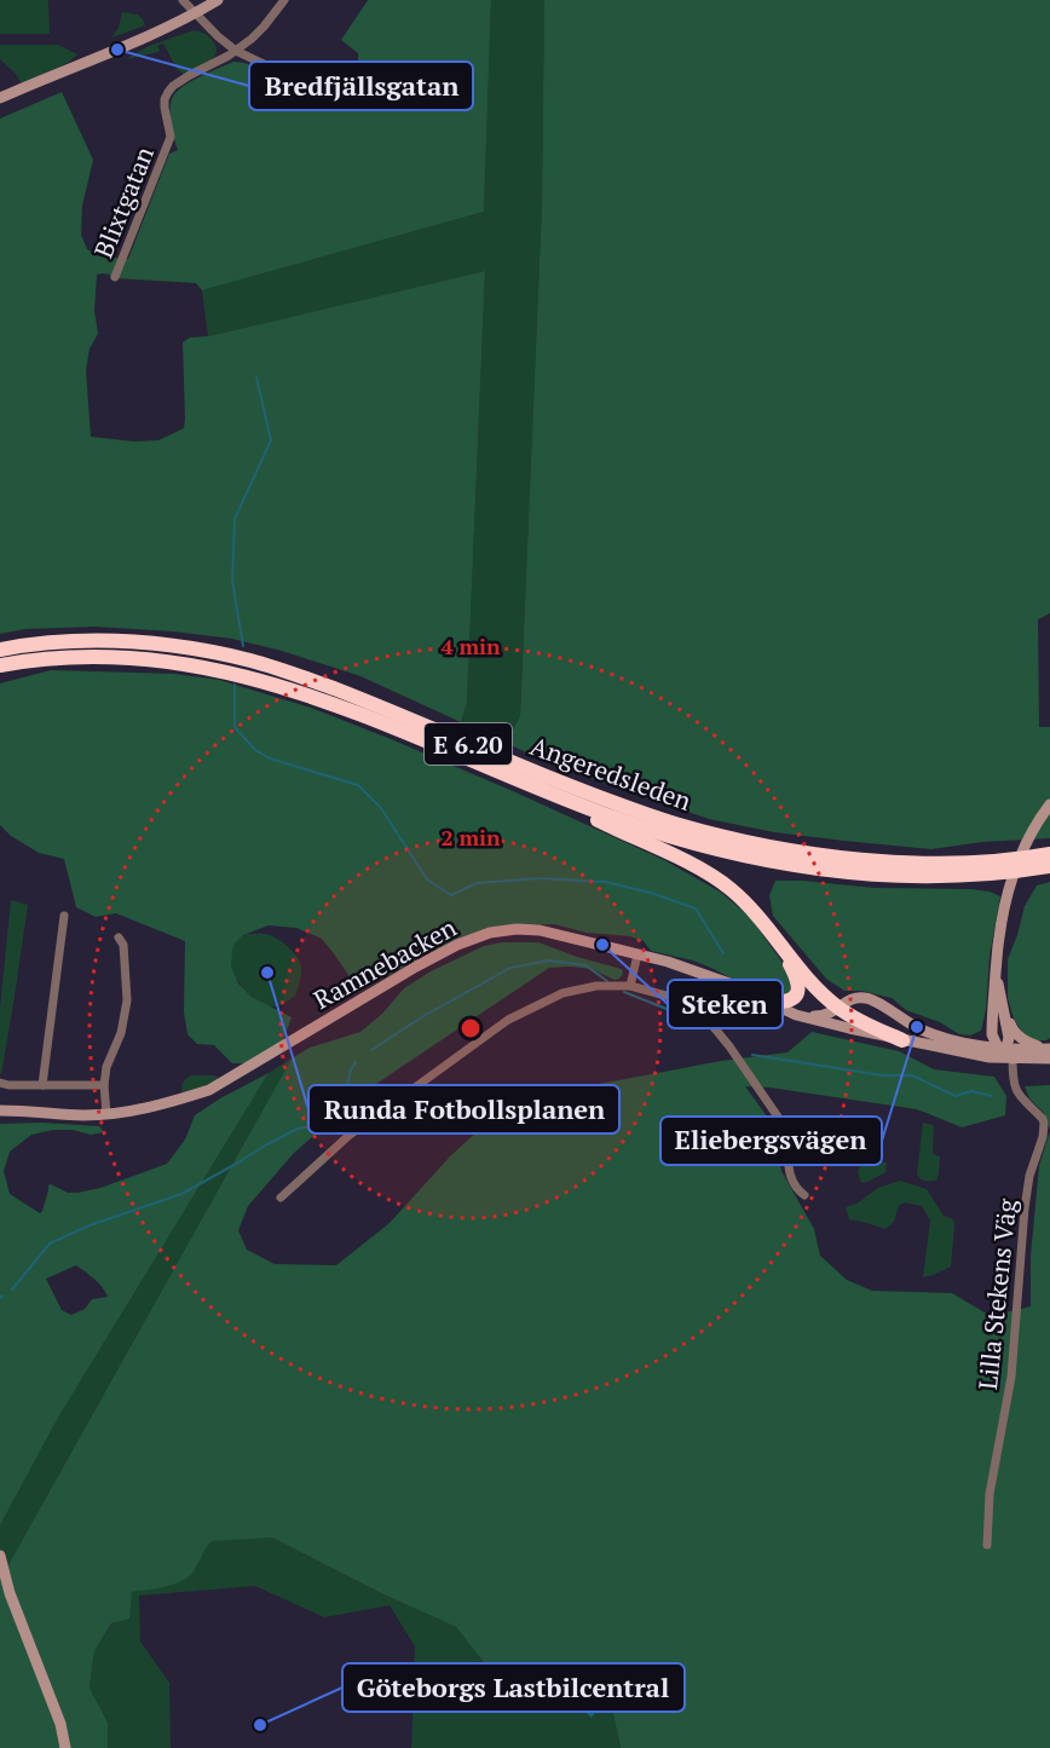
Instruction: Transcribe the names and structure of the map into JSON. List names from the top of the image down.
{
  "streets": {
    "highway": ["E 6.20", "Angeredsleden"],
    "street": ["Blixtgatan", "Ramnebacken", "Lilla Stekens Väg"]
  },
  "crossings": [
    ["Ramnebacken", "Lilla Stekens Väg"]
  ],
  "places": [
    "Bredfjällsgatan",
    "Steken",
    "Runda Fotbollsplanen",
    "Eliebergsvägen",
    "Göteborgs Lastbilcentral"
  ],
  "rings": ["4 min", "2 min"]
}
